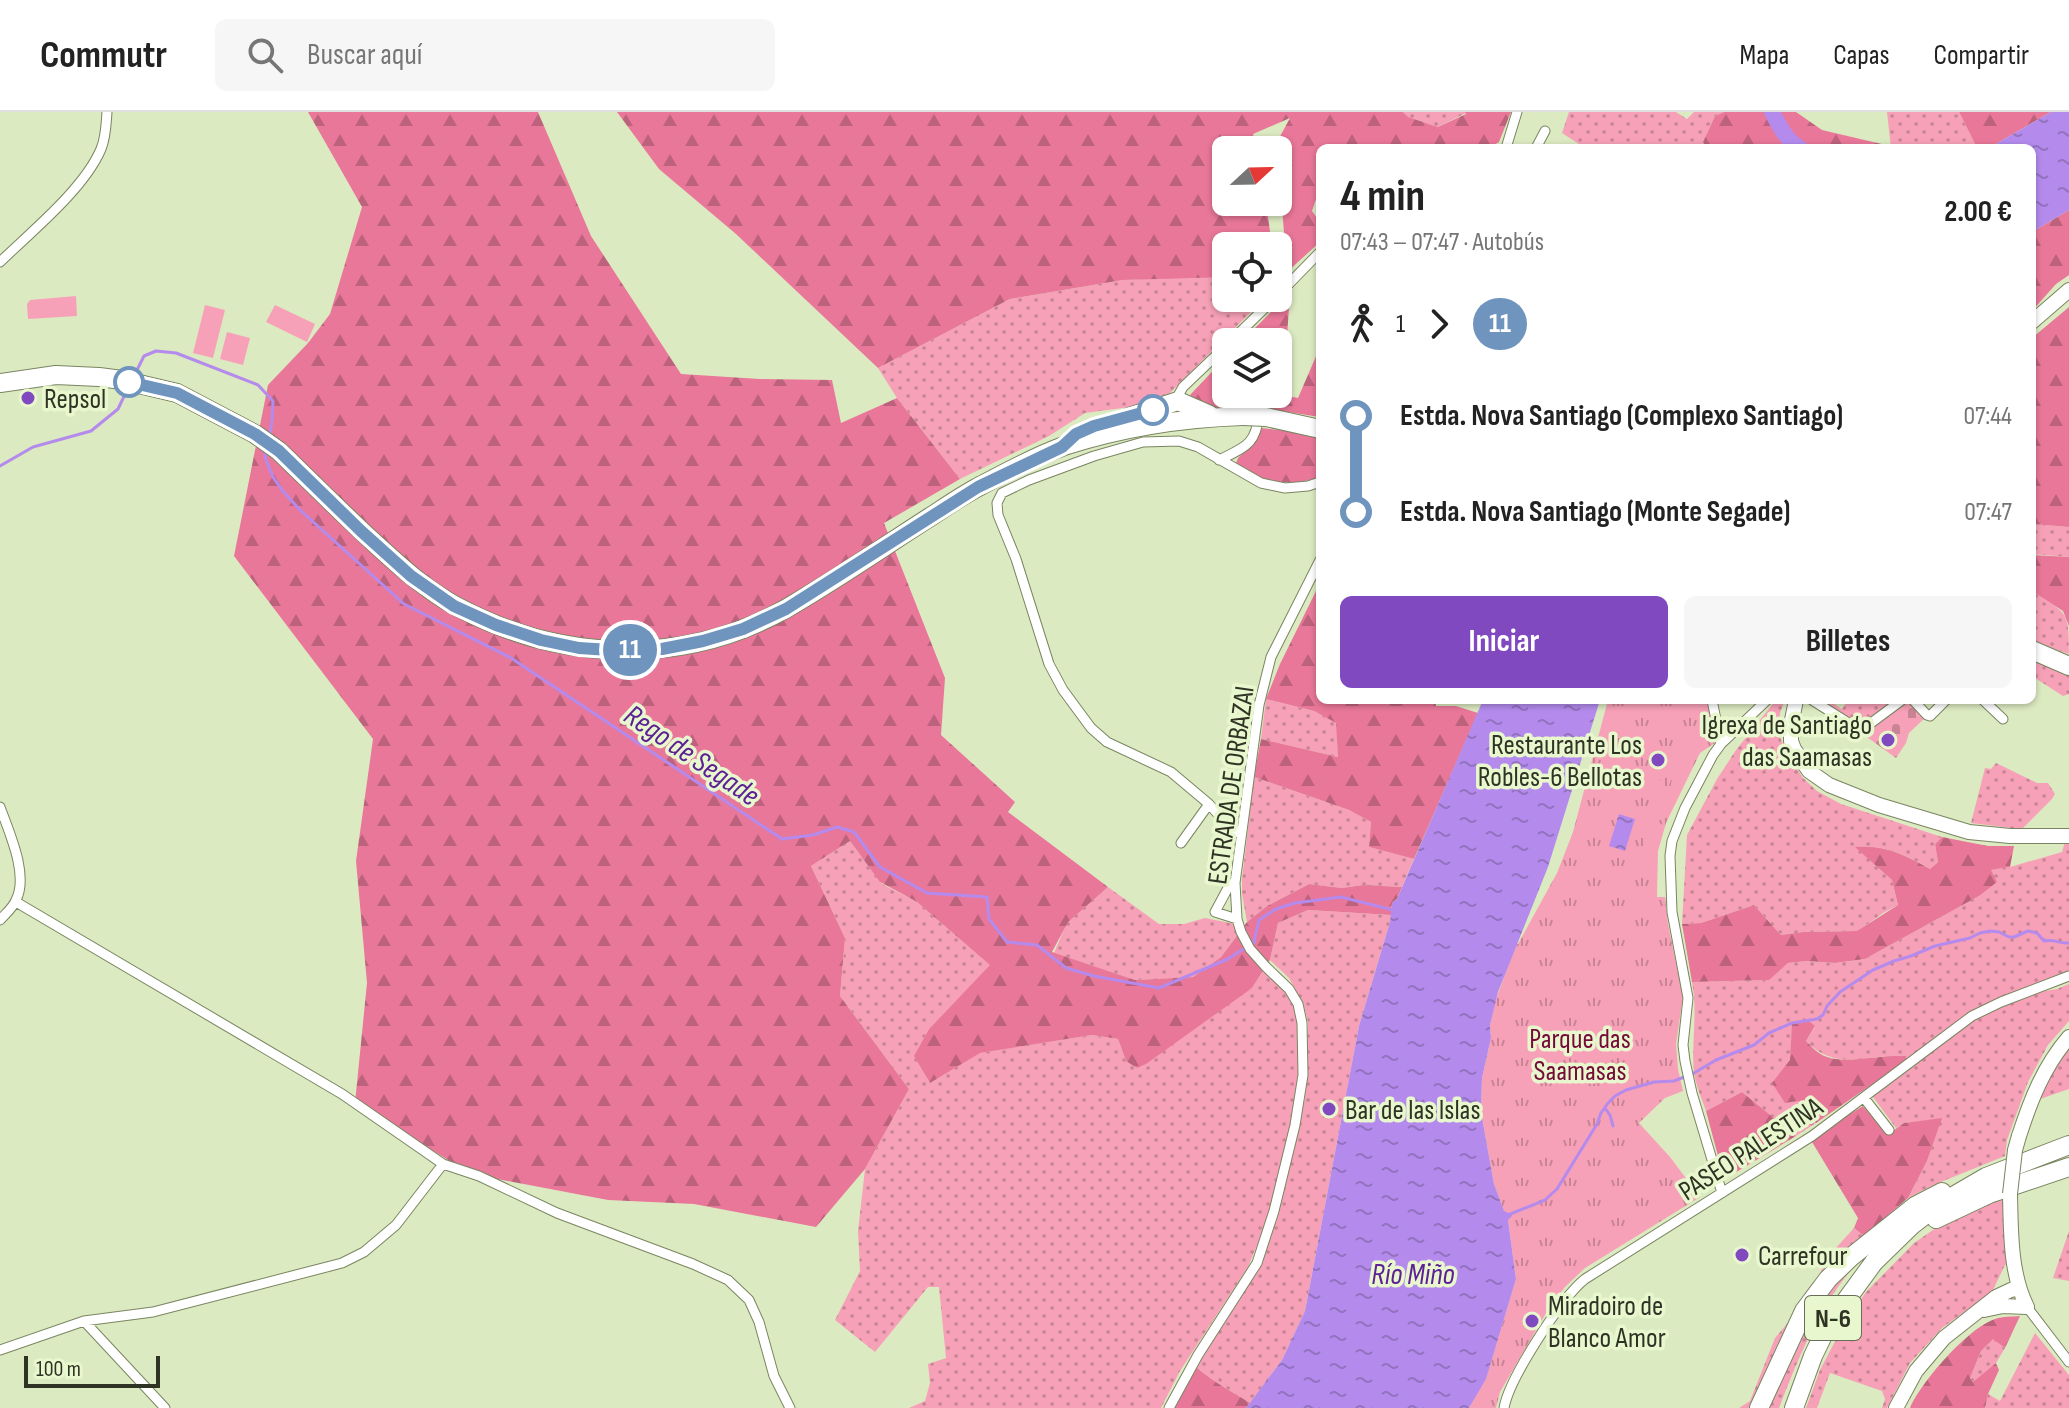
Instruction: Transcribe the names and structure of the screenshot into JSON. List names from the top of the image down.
{
  "streets": {
    "highway": ["N-6"],
    "street": ["ESTRADA DE ORBAZAI", "PASEO PALESTINA"]
  },
  "water": ["Rego de Segade", "Río Miño"],
  "parks": ["Parque das Saamasas"],
  "places": [
    "Repsol",
    "Igrexa de Santiago das Saamasas",
    "Restaurante Los Robles-6 Bellotas",
    "Bar de las Islas",
    "Carrefour",
    "Miradoiro de Blanco Amor"
  ],
  "lines": ["bus line 11"],
  "scale_bar": "100 m",
  "north": "right",
  "page": {
    "header": "Commutr",
    "search": "Buscar aquí",
    "nav": ["Mapa", "Capas", "Compartir"],
    "on_map": "11",
    "heading": ["4 min", "07:43 – 07:47 · Autobús", "2.00 €"],
    "legs": ["1", "11"],
    "list": [
      {
        "name": "Estda. Nova Santiago (Complexo Santiago)",
        "value": "07:44"
      },
      {
        "name": "Estda. Nova Santiago (Monte Segade)",
        "value": "07:47"
      }
    ],
    "buttons": ["Iniciar", "Billetes"],
    "scale": "100 m"
  }
}
